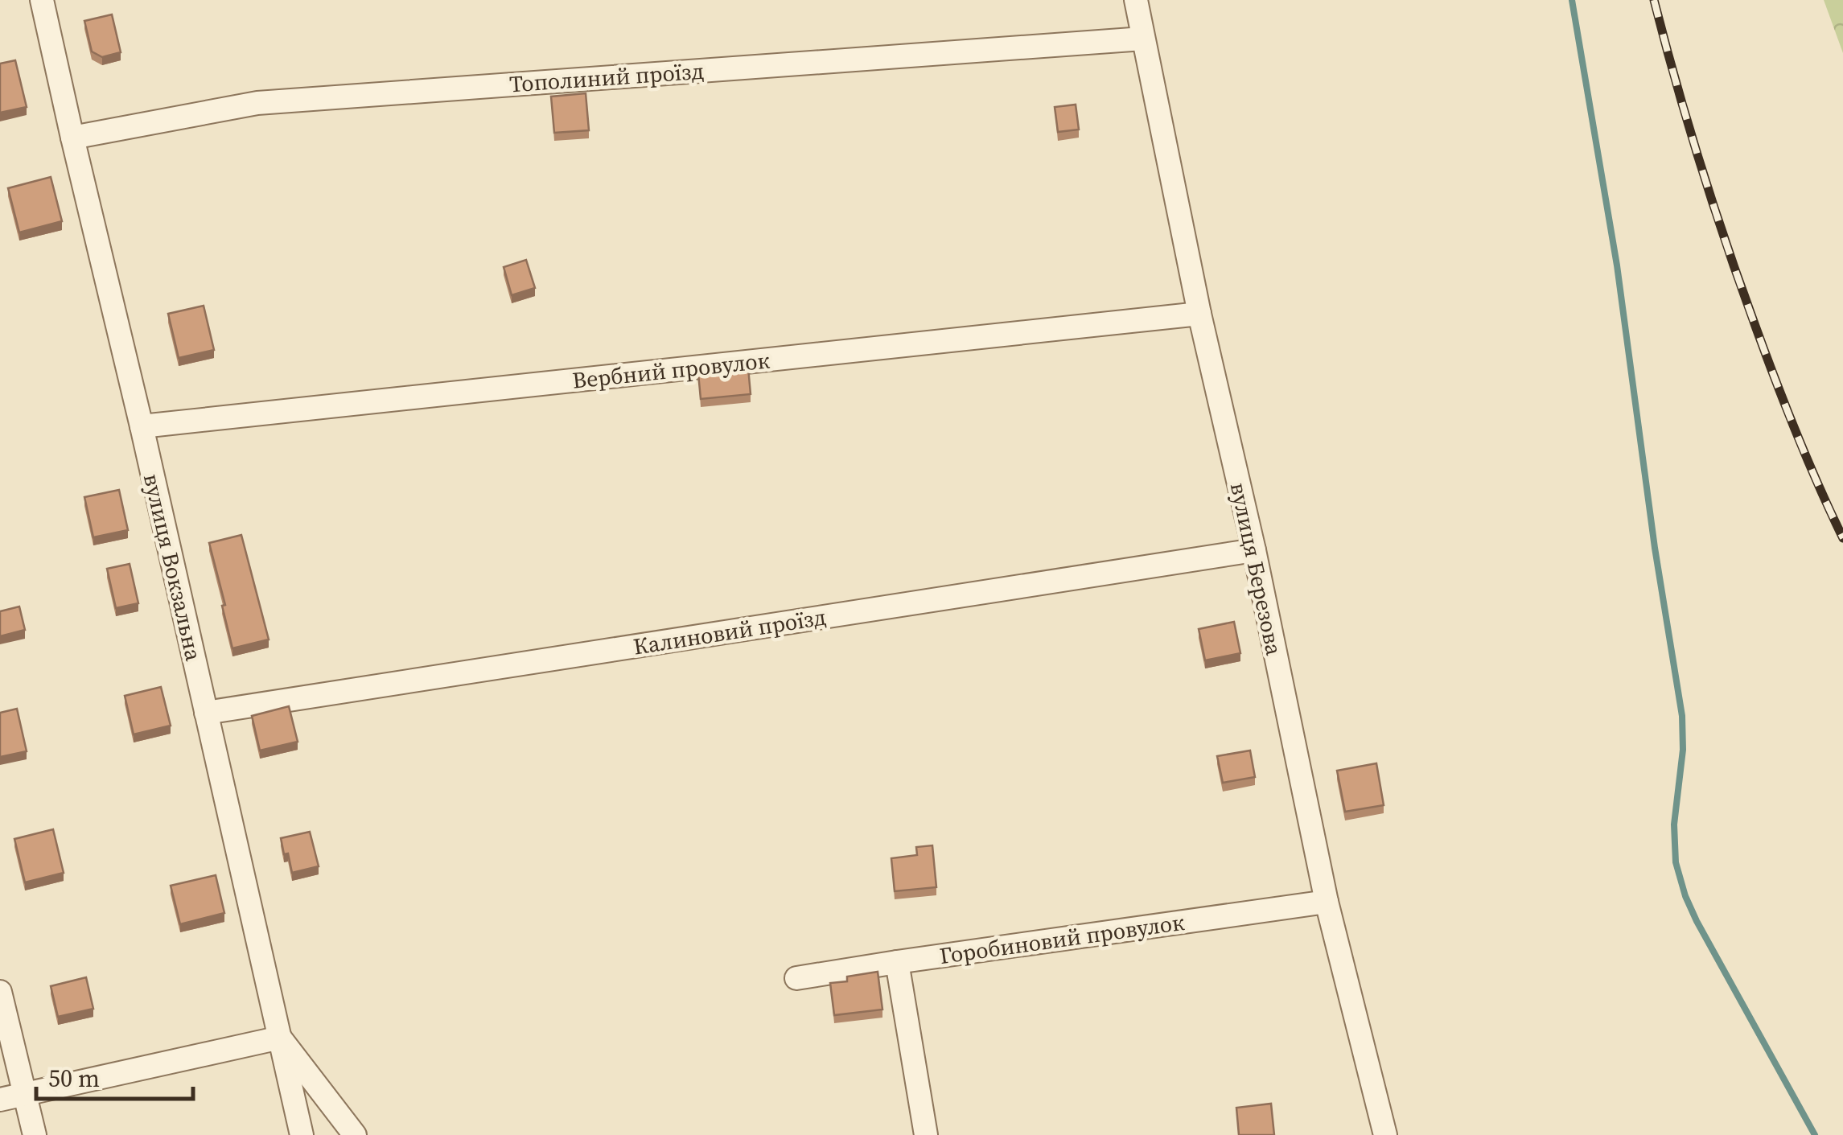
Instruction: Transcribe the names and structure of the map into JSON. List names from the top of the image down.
{
  "streets": {
    "street": [
      "Тополиний проїзд",
      "Вербний провулок",
      "вулиця Вокзальна",
      "вулиця Березова",
      "Калиновий проїзд",
      "Горобиновий провулок"
    ]
  },
  "crossings": [
    ["Тополиний проїзд", "вулиця Вокзальна"],
    ["Тополиний проїзд", "вулиця Березова"],
    ["Вербний провулок", "вулиця Вокзальна"],
    ["Вербний провулок", "вулиця Березова"],
    ["вулиця Вокзальна", "Калиновий проїзд"],
    ["вулиця Березова", "Калиновий проїзд"],
    ["вулиця Березова", "Горобиновий провулок"]
  ],
  "scale_bar": "50 m"
}
